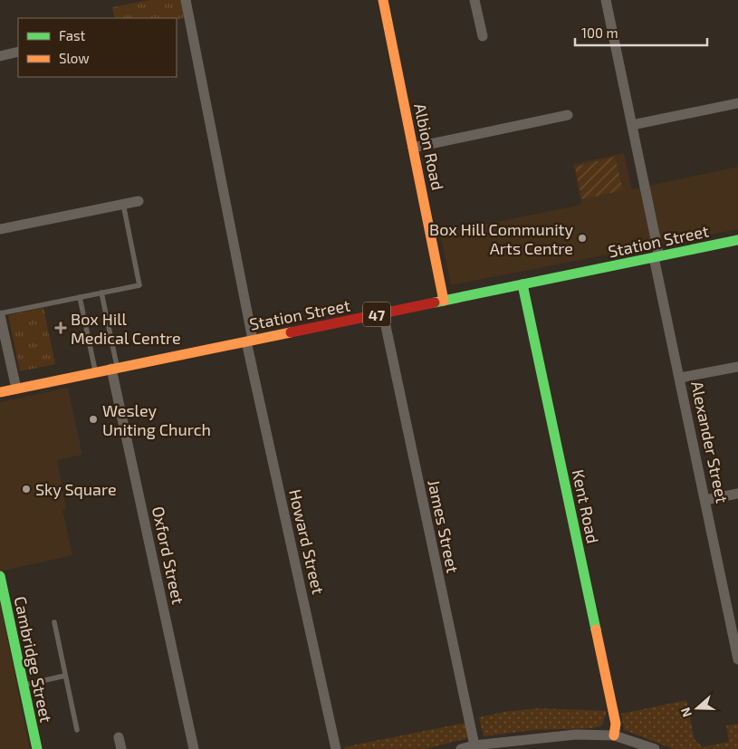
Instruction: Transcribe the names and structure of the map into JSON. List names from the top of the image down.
{
  "streets": {
    "street": [
      "Albion Road",
      "Station Street",
      "47",
      "Alexander Street",
      "Kent Road",
      "James Street",
      "Howard Street",
      "Oxford Street",
      "Cambridge Street"
    ]
  },
  "crossings": [
    ["Albion Road", "Station Street"],
    ["Station Street", "Alexander Street"],
    ["Station Street", "Kent Road"],
    ["Station Street", "James Street"],
    ["Station Street", "Howard Street"],
    ["Station Street", "Oxford Street"]
  ],
  "places": {
    "other": ["Box Hill Community Arts Centre", "Wesley Uniting Church", "Sky Square"],
    "health": ["Box Hill Medical Centre"]
  },
  "legend": ["Fast", "Slow"],
  "scale_bar": "100 m",
  "north": "left"
}
